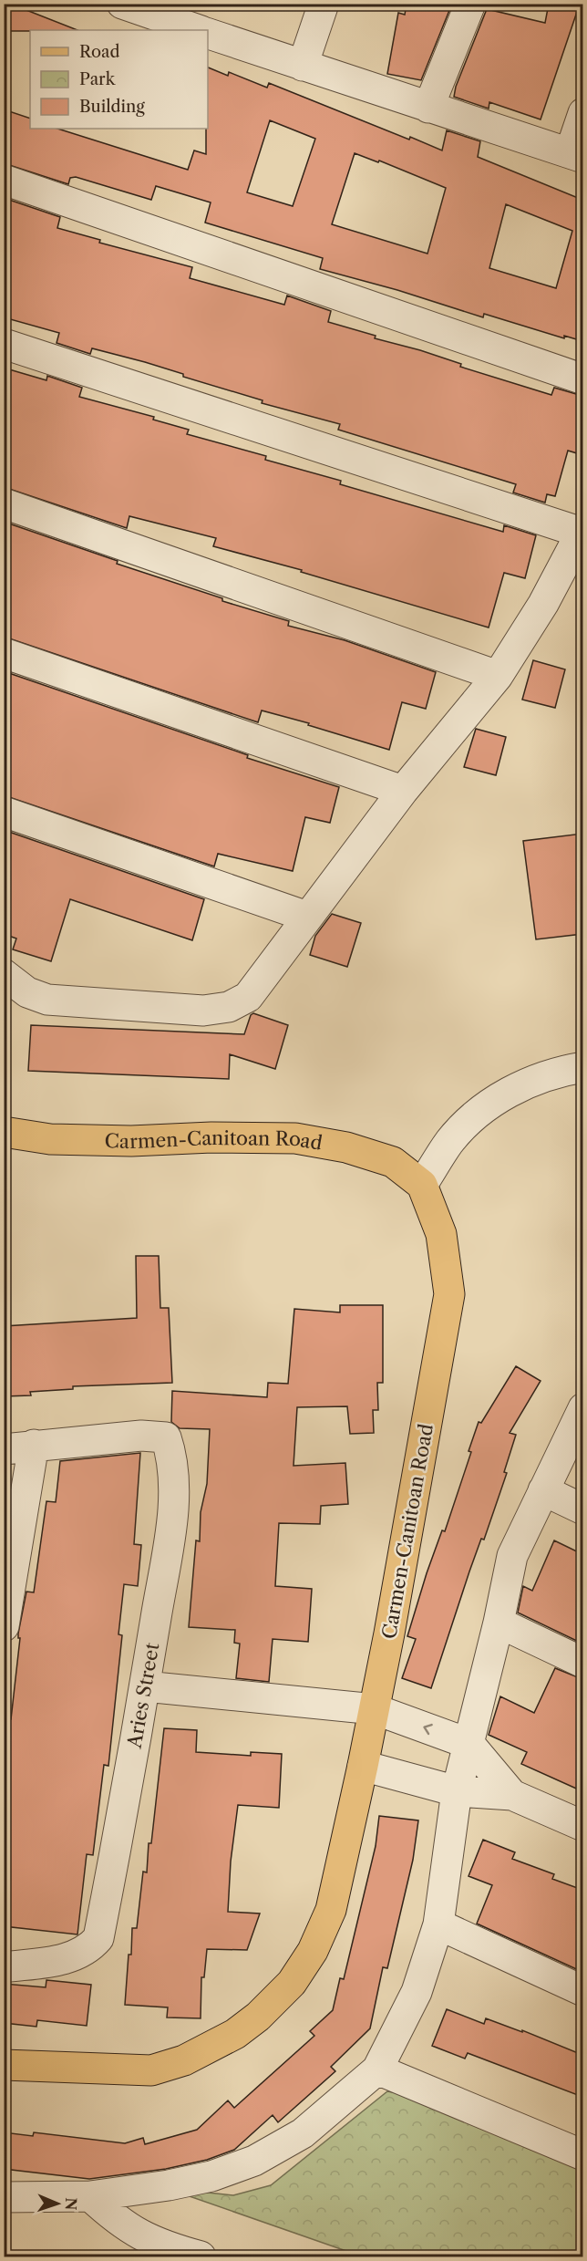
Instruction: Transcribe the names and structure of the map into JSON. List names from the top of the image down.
{
  "streets": {
    "main road": ["Carmen-Canitoan Road"],
    "street": ["Aries Street"]
  },
  "legend": ["Road", "Park", "Building"],
  "north": "right"
}
